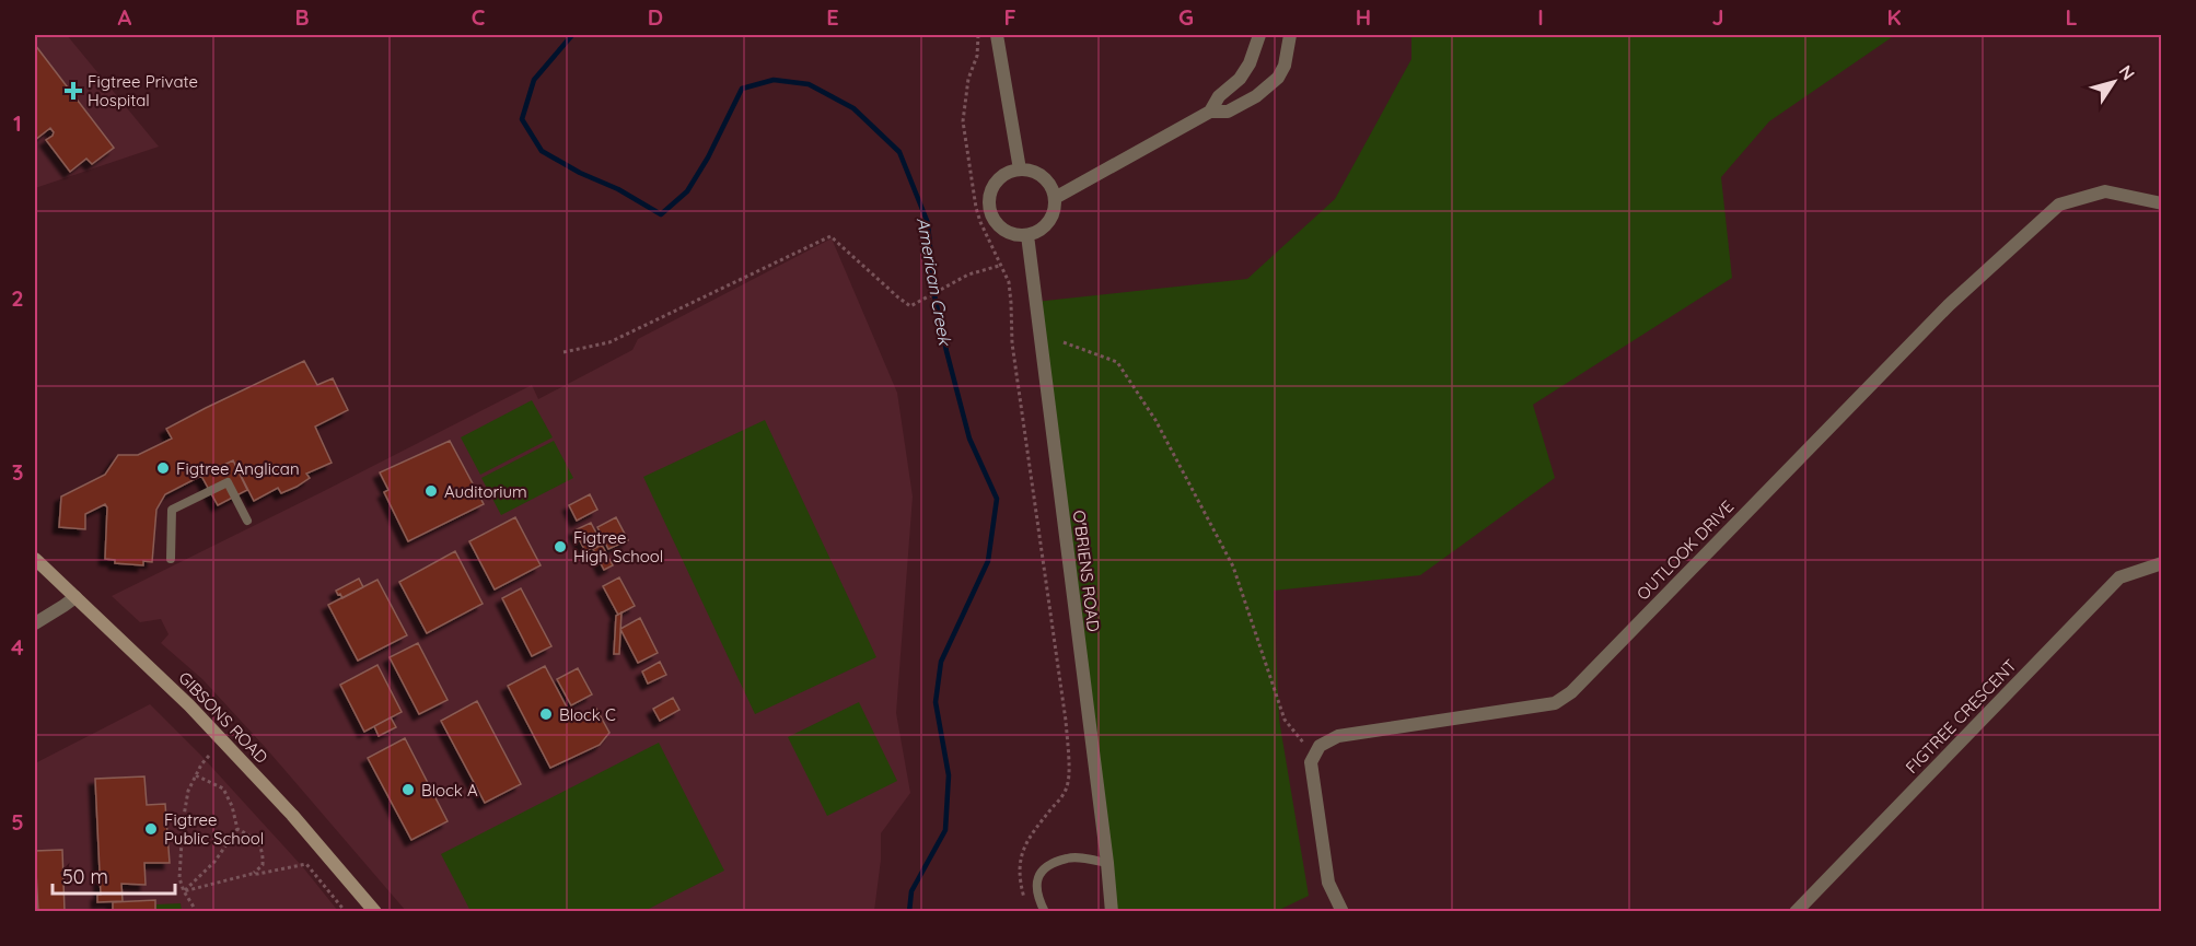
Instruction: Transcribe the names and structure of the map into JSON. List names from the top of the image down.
{
  "streets": {
    "main road": ["GIBSONS ROAD"],
    "street": ["OUTLOOK DRIVE", "O'BRIENS ROAD", "FIGTREE CRESCENT"]
  },
  "water": ["American Creek"],
  "places": {
    "health": ["Figtree Private Hospital"],
    "other": [
      "Figtree Anglican",
      "Auditorium",
      "Figtree High School",
      "Block C",
      "Block A",
      "Figtree Public School"
    ]
  },
  "scale_bar": "50 m",
  "north": "top right",
  "grid": {
    "columns": [
      "A",
      "B",
      "C",
      "D",
      "E",
      "F",
      "G",
      "H",
      "I",
      "J",
      "K",
      "L"
    ],
    "rows": [
      "1",
      "2",
      "3",
      "4",
      "5"
    ]
  }
}
